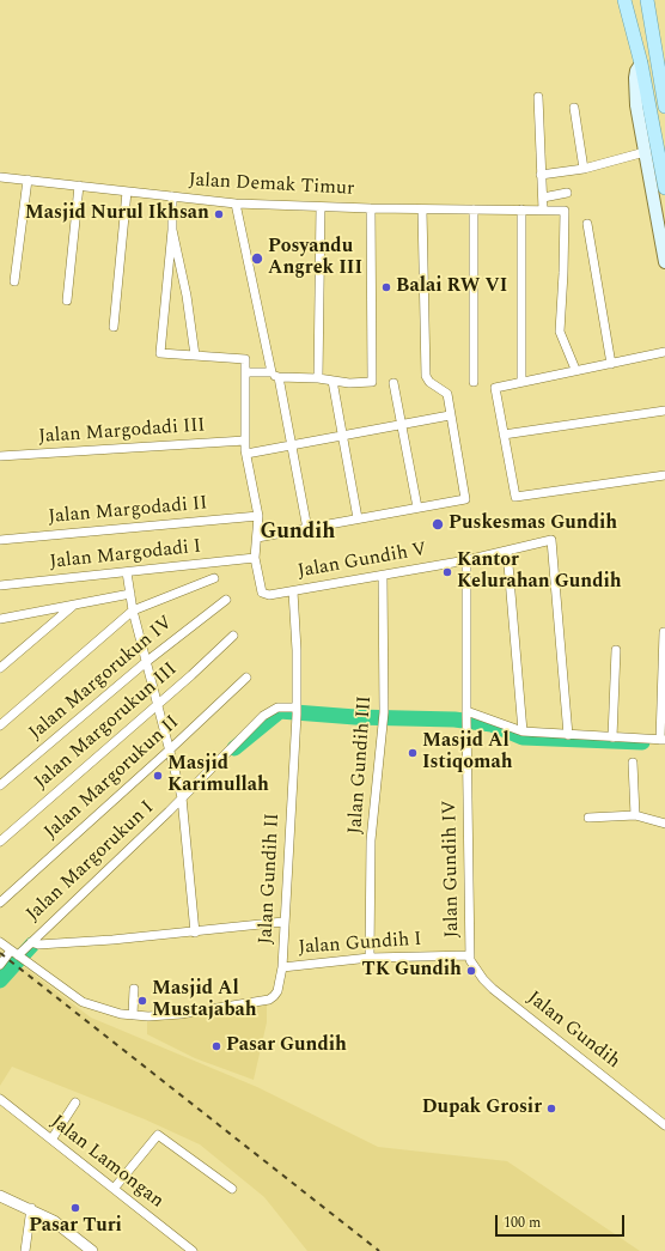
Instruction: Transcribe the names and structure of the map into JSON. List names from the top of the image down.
{
  "streets": {
    "street": [
      "Jalan Demak Timur",
      "Jalan Margodadi III",
      "Jalan Margodadi II",
      "Jalan Margodadi I",
      "Jalan Gundih V",
      "Jalan Margorukun IV",
      "Jalan Margorukun III",
      "Jalan Gundih III",
      "Jalan Margorukun II",
      "Jalan Margorukun I",
      "Jalan Gundih IV",
      "Jalan Gundih II",
      "Jalan Gundih I",
      "Jalan Gundih",
      "Jalan Lamongan"
    ]
  },
  "crossings": [
    ["Jalan Margodadi III", "Jalan Gundih V"],
    ["Jalan Margodadi II", "Jalan Gundih V"],
    ["Jalan Margodadi I", "Jalan Gundih V"],
    ["Jalan Gundih V", "Jalan Gundih III"],
    ["Jalan Gundih V", "Jalan Gundih IV"],
    ["Jalan Gundih V", "Jalan Gundih II"],
    ["Jalan Gundih III", "Jalan Gundih I"],
    ["Jalan Margorukun I", "Jalan Gundih II"],
    ["Jalan Gundih IV", "Jalan Gundih I"],
    ["Jalan Gundih IV", "Jalan Gundih"],
    ["Jalan Gundih II", "Jalan Gundih I"],
    ["Jalan Gundih I", "Jalan Gundih"]
  ],
  "districts": ["Gundih"],
  "places": [
    "Masjid Nurul Ikhsan",
    "Posyandu Angrek III",
    "Balai RW VI",
    "Puskesmas Gundih",
    "Kantor Kelurahan Gundih",
    "Masjid Al Istiqomah",
    "Masjid Karimullah",
    "TK Gundih",
    "Masjid Al Mustajabah",
    "Pasar Gundih",
    "Dupak Grosir",
    "Pasar Turi"
  ],
  "scale_bar": "100 m"
}
